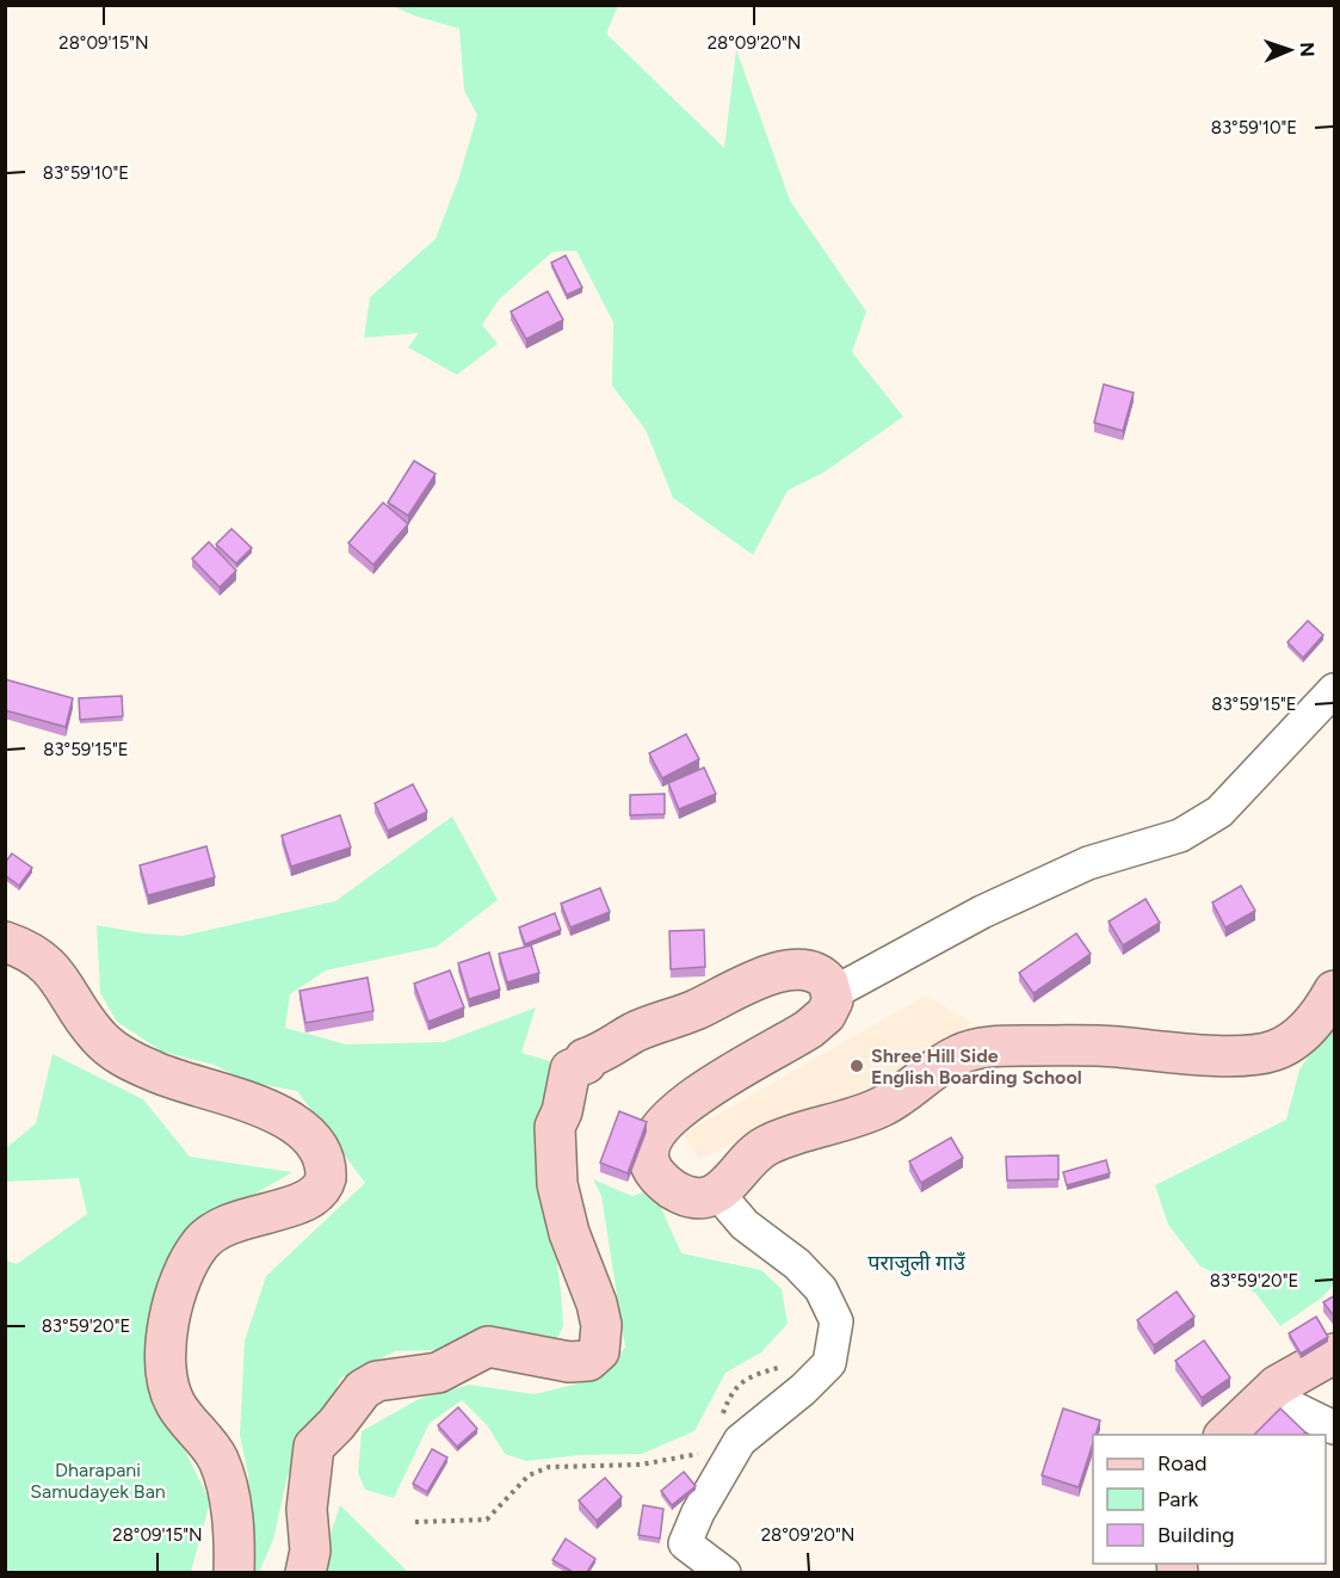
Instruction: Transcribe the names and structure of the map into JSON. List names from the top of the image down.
{
  "districts": ["पराजुली गाउँ"],
  "parks": ["Dharapani Samudayek Ban"],
  "places": ["Shree Hill Side English Boarding School"],
  "legend": ["Road", "Park", "Building"],
  "north": "right",
  "coordinates": [
    "28°09'15\"N",
    "28°09'20\"N",
    "83°59'10\"E",
    "83°59'15\"E",
    "83°59'20\"E"
  ]
}
